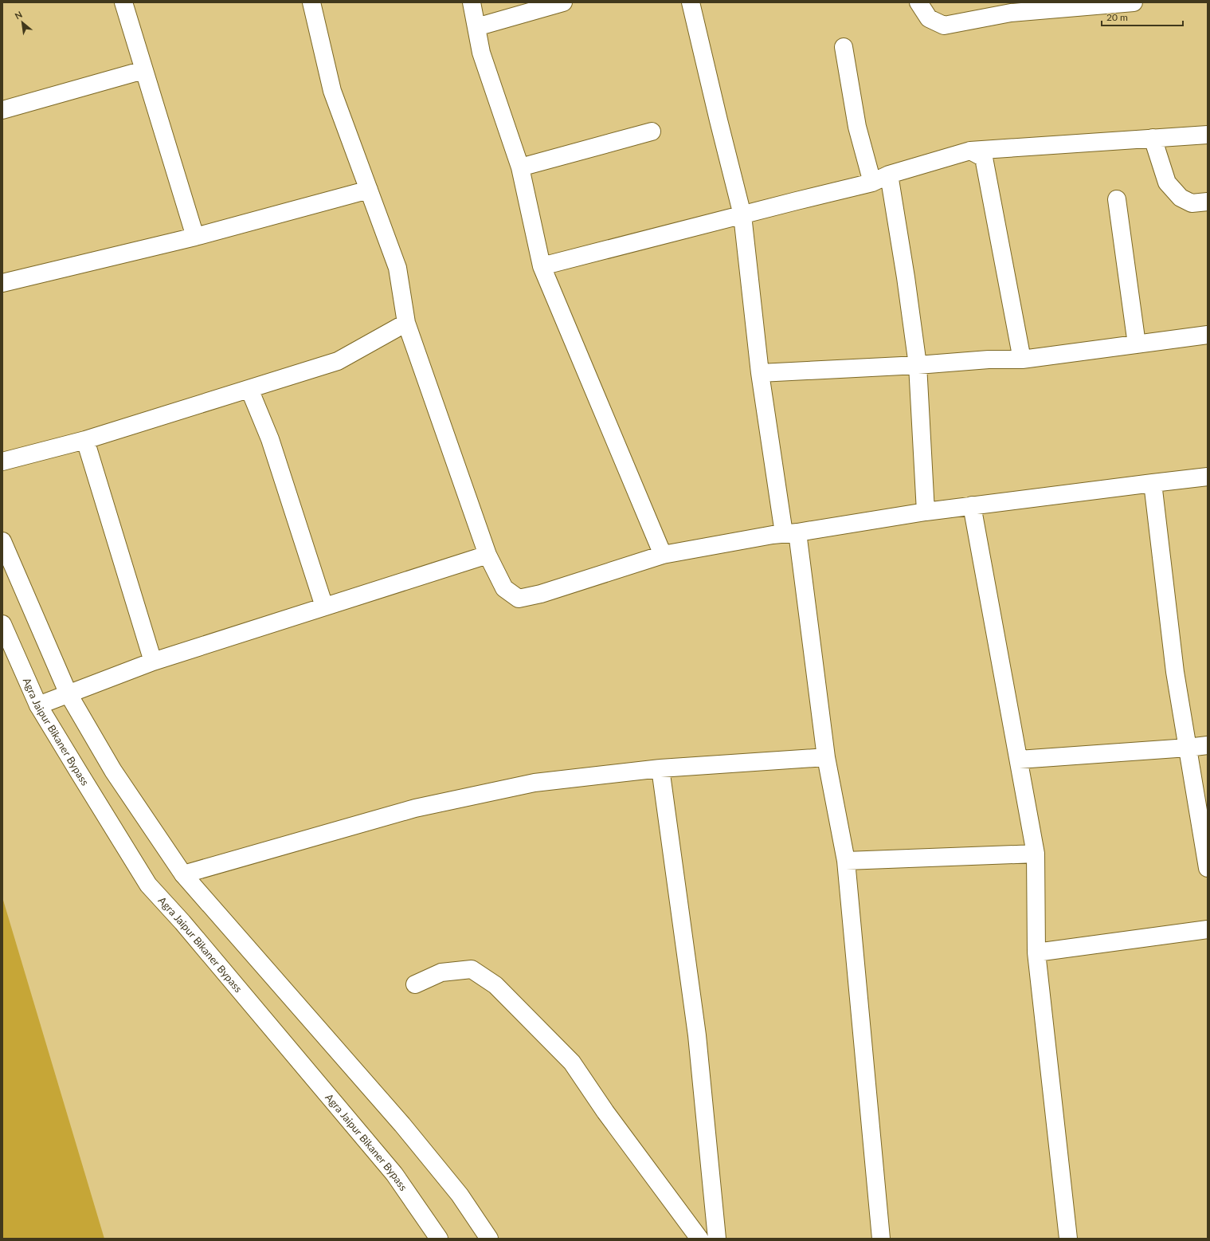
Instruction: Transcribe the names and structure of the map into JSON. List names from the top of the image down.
{
  "streets": {
    "street": ["Agra Jaipur Bikaner Bypass"]
  },
  "scale_bar": "20 m",
  "north": "top left"
}
